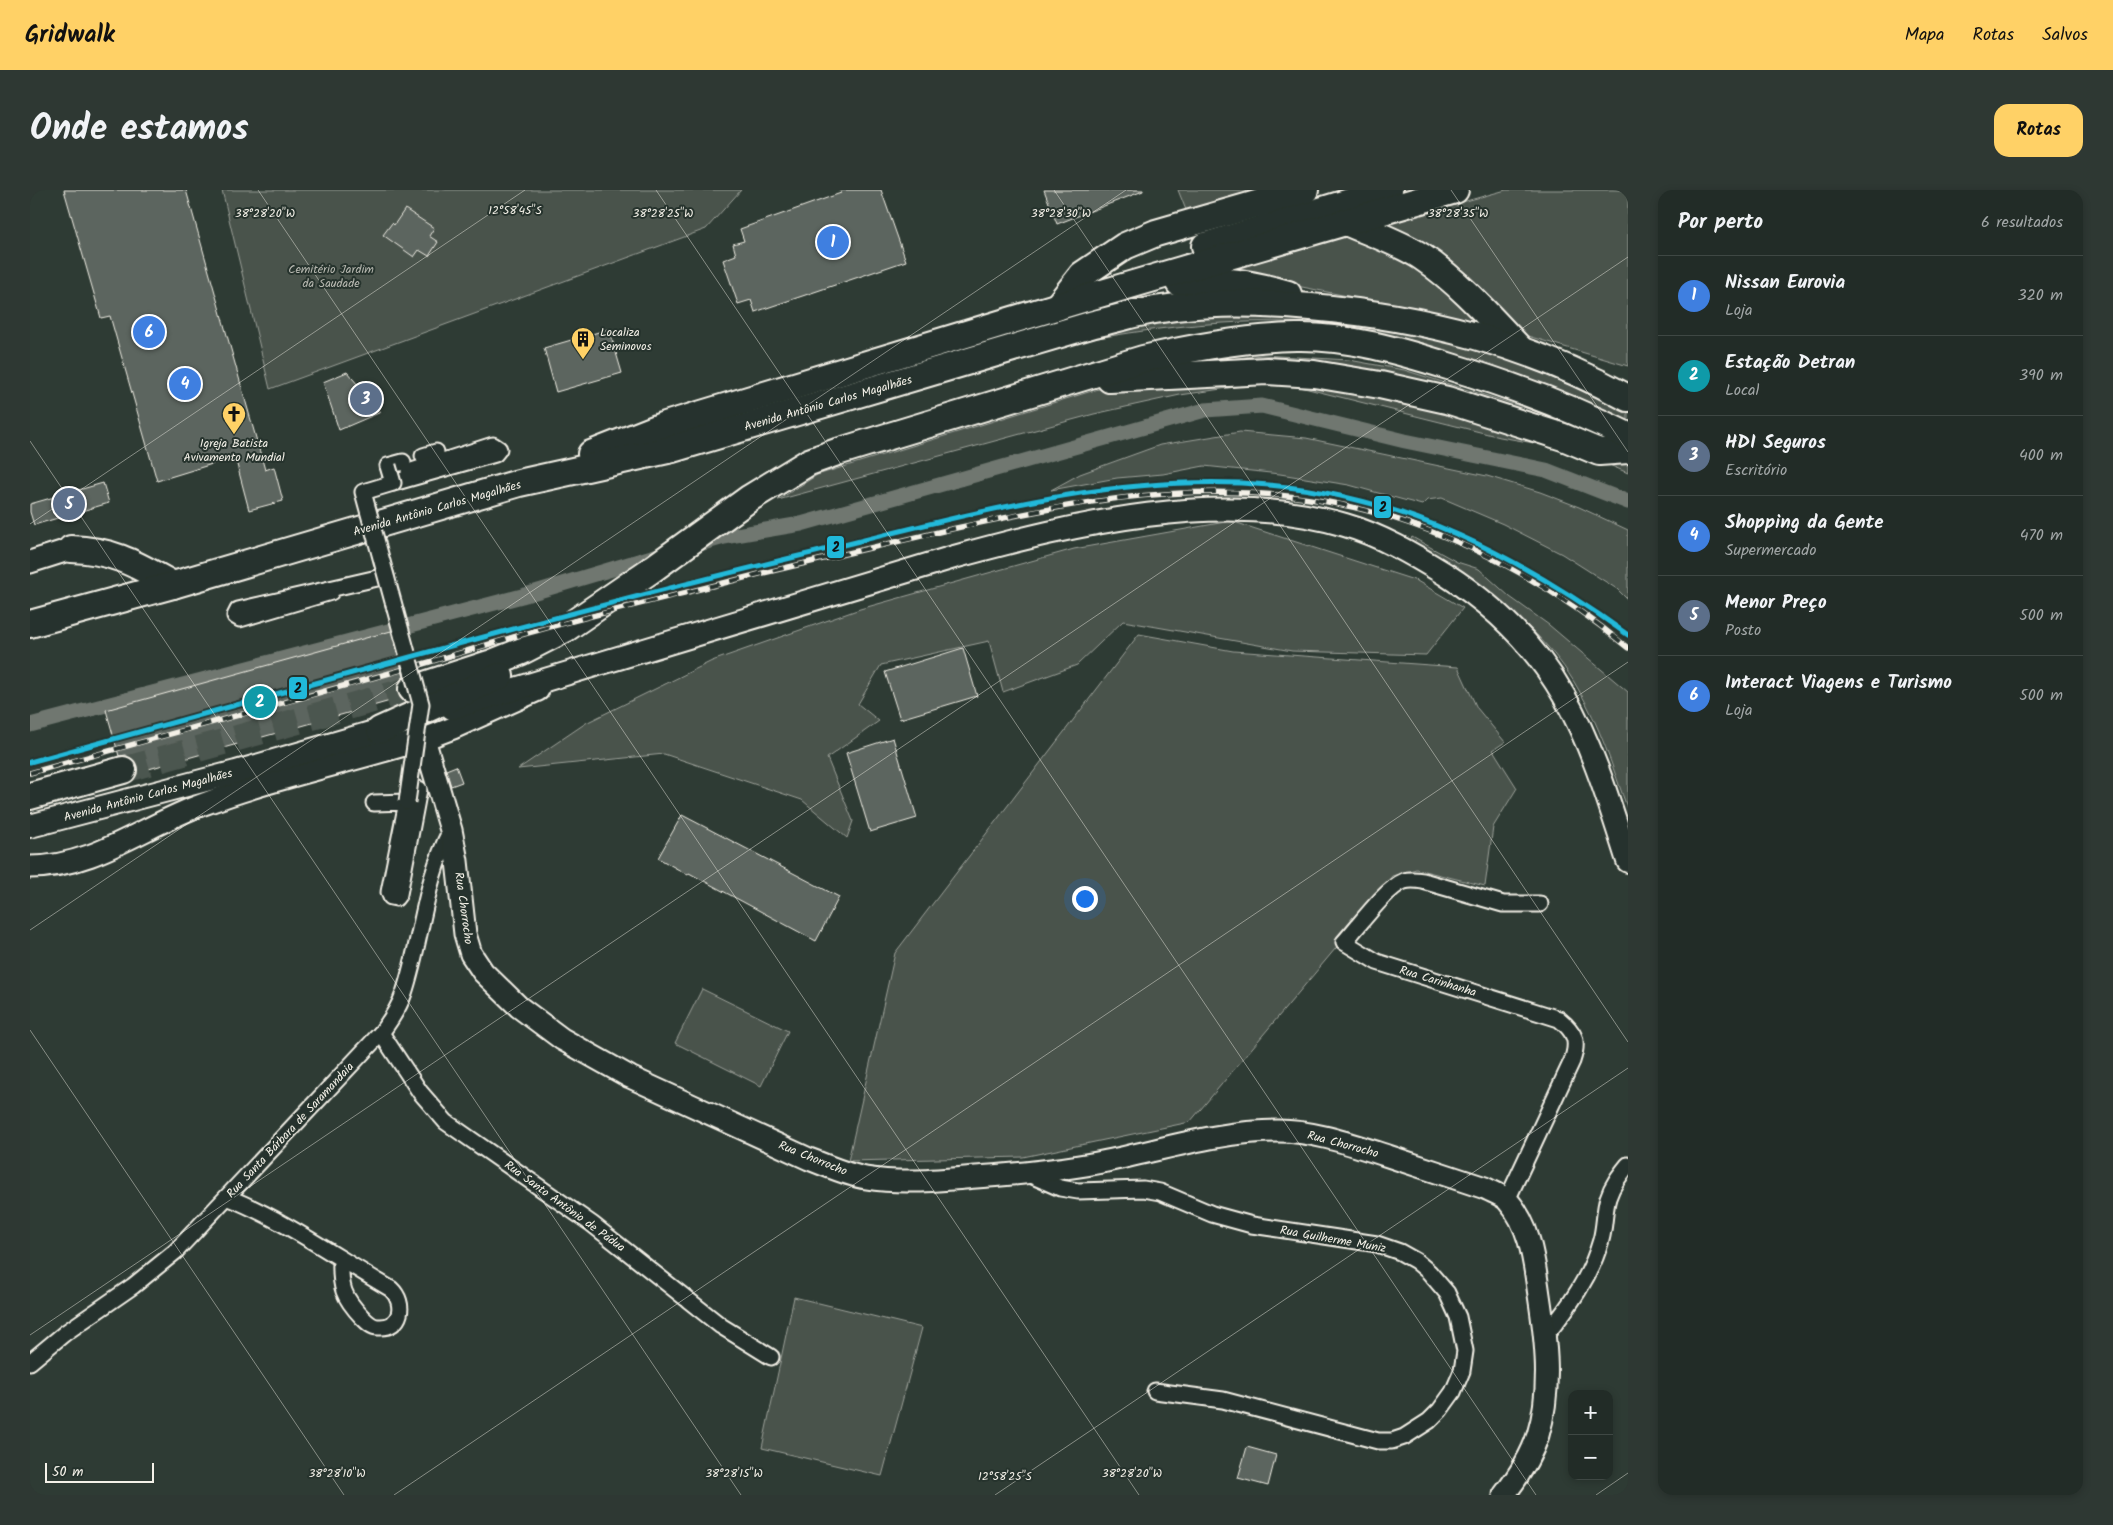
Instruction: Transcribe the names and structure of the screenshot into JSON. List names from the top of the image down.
{
  "streets": {
    "highway": ["Avenida Antônio Carlos Magalhães"],
    "street": [
      "Rua Chorrocho",
      "Rua Carinhanha",
      "Rua Santa Bárbara de Saramandaia",
      "Rua Santo Antônio de Pádua",
      "Rua Guilherme Muniz"
    ]
  },
  "crossings": [
    ["Rua Chorrocho", "Rua Carinhanha"],
    ["Rua Chorrocho", "Rua Santa Bárbara de Saramandaia"],
    ["Rua Chorrocho", "Rua Guilherme Muniz"],
    ["Rua Santa Bárbara de Saramandaia", "Rua Santo Antônio de Pádua"]
  ],
  "parks": ["Cemitério Jardim da Saudade"],
  "places": {
    "building": ["Localiza Seminovos"],
    "church": ["Igreja Batista Avivamento Mundial"]
  },
  "lines": ["transit line 2"],
  "scale_bar": "50 m",
  "page": {
    "header": "Gridwalk",
    "nav": ["Mapa", "Rotas", "Salvos"],
    "title": "Onde estamos",
    "buttons": "Rotas",
    "heading": ["Por perto", "6 resultados"],
    "pins": [
      "1",
      "6",
      "4",
      "3",
      "5",
      "2"
    ],
    "list": [
      {
        "mark": "1",
        "name": "Nissan Eurovia",
        "note": "Loja",
        "value": "320 m"
      },
      {
        "mark": "2",
        "name": "Estação Detran",
        "note": "Local",
        "value": "390 m"
      },
      {
        "mark": "3",
        "name": "HDI Seguros",
        "note": "Escritório",
        "value": "400 m"
      },
      {
        "mark": "4",
        "name": "Shopping da Gente",
        "note": "Supermercado",
        "value": "470 m"
      },
      {
        "mark": "5",
        "name": "Menor Preço",
        "note": "Posto",
        "value": "500 m"
      },
      {
        "mark": "6",
        "name": "Interact Viagens e Turismo",
        "note": "Loja",
        "value": "500 m"
      }
    ],
    "map_buttons": ["+", "−"],
    "scale": "50 m"
  },
  "coordinates": [
    "12°58'45\"S",
    "38°28'20\"W",
    "38°28'25\"W",
    "38°28'30\"W",
    "38°28'35\"W",
    "38°28'10\"W",
    "38°28'15\"W",
    "12°58'25\"S"
  ]
}
